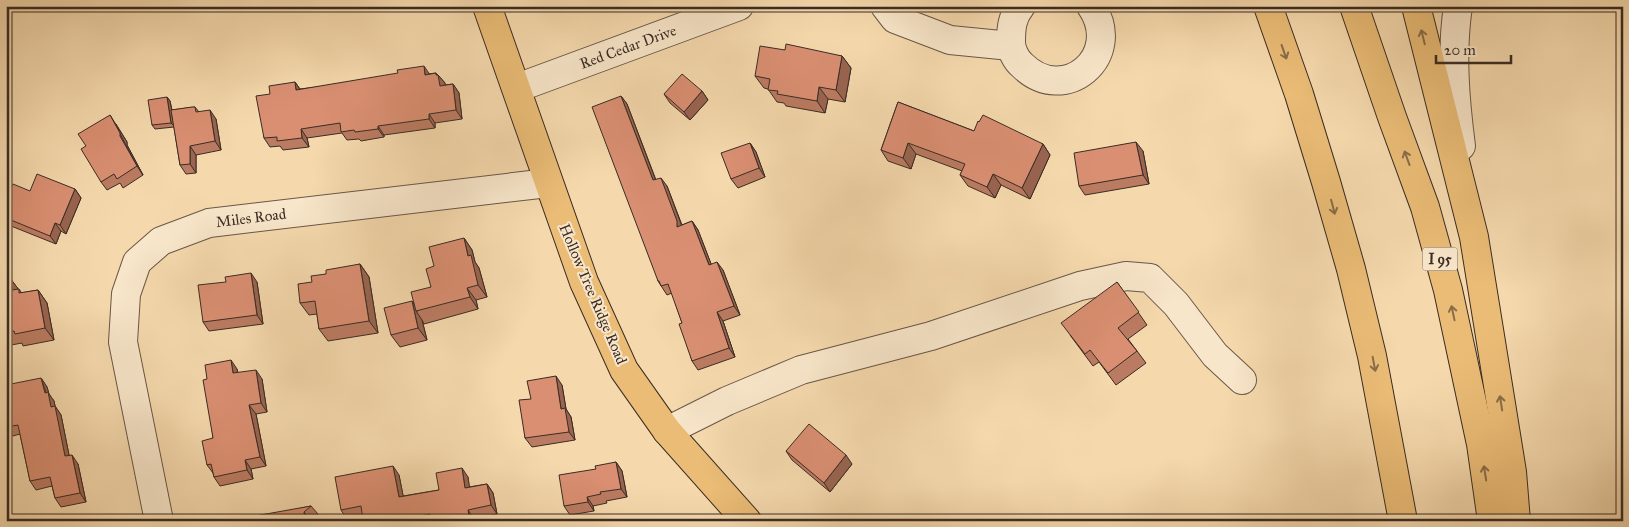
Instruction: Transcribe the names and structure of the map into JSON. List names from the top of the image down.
{
  "streets": {
    "main road": ["I 95", "Hollow Tree Ridge Road"],
    "street": ["Red Cedar Drive", "Miles Road"]
  },
  "crossings": [
    ["Red Cedar Drive", "Hollow Tree Ridge Road"],
    ["Miles Road", "Hollow Tree Ridge Road"]
  ],
  "scale_bar": "20 m"
}
